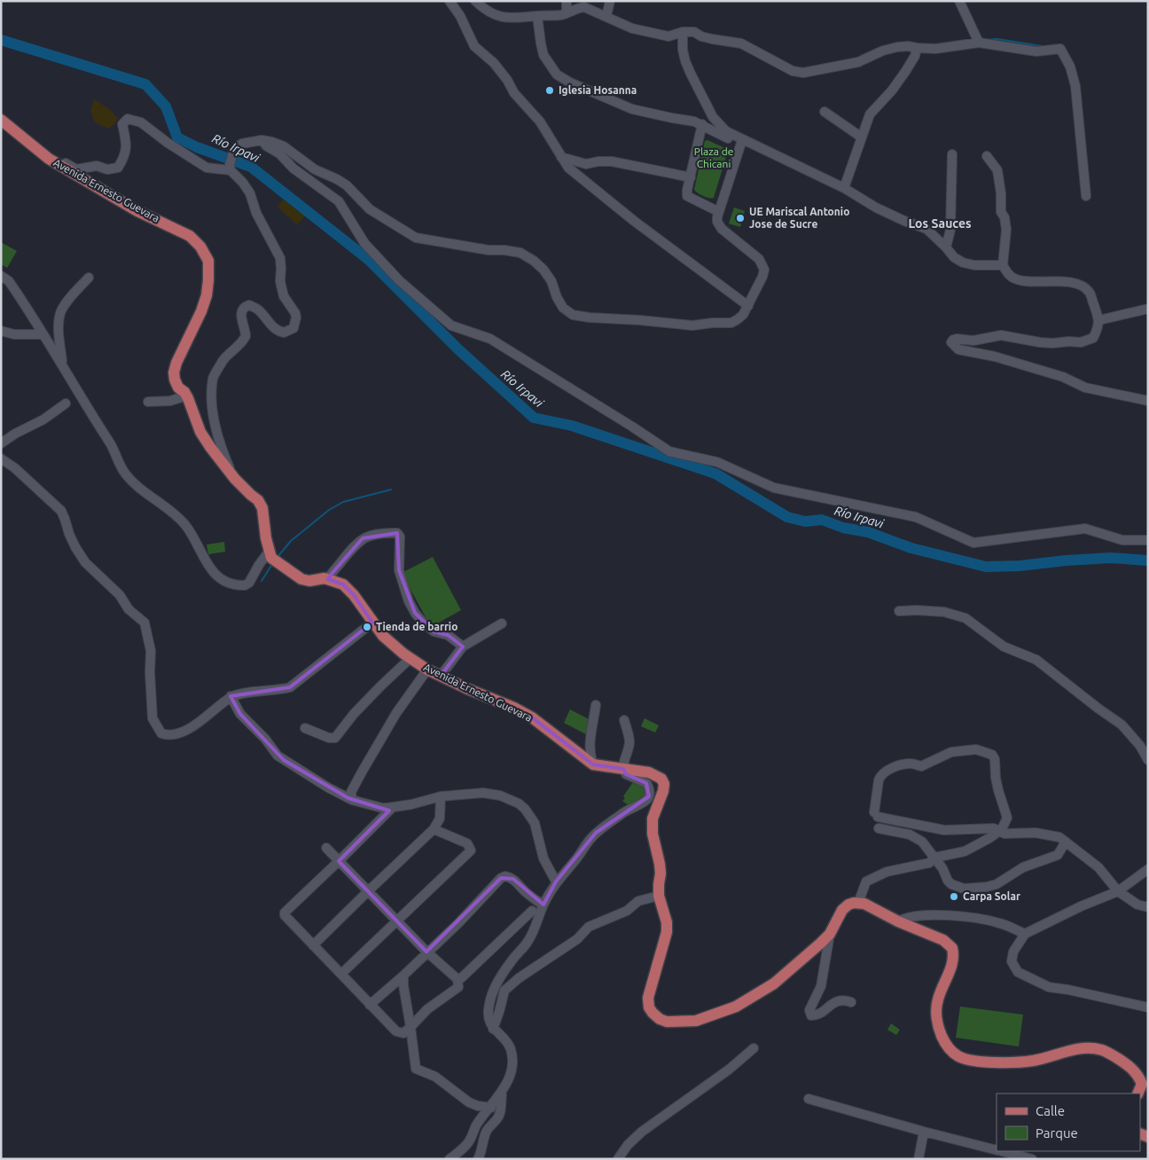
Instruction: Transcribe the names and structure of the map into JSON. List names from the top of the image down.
{
  "streets": {
    "main road": ["Avenida Ernesto Guevara"]
  },
  "districts": ["Los Sauces"],
  "water": ["Río Irpavi"],
  "parks": ["Plaza de Chicani"],
  "places": [
    "Iglesia Hosanna",
    "UE Mariscal Antonio Jose de Sucre",
    "Tienda de barrio",
    "Carpa Solar"
  ],
  "legend": ["Calle", "Parque"]
}
